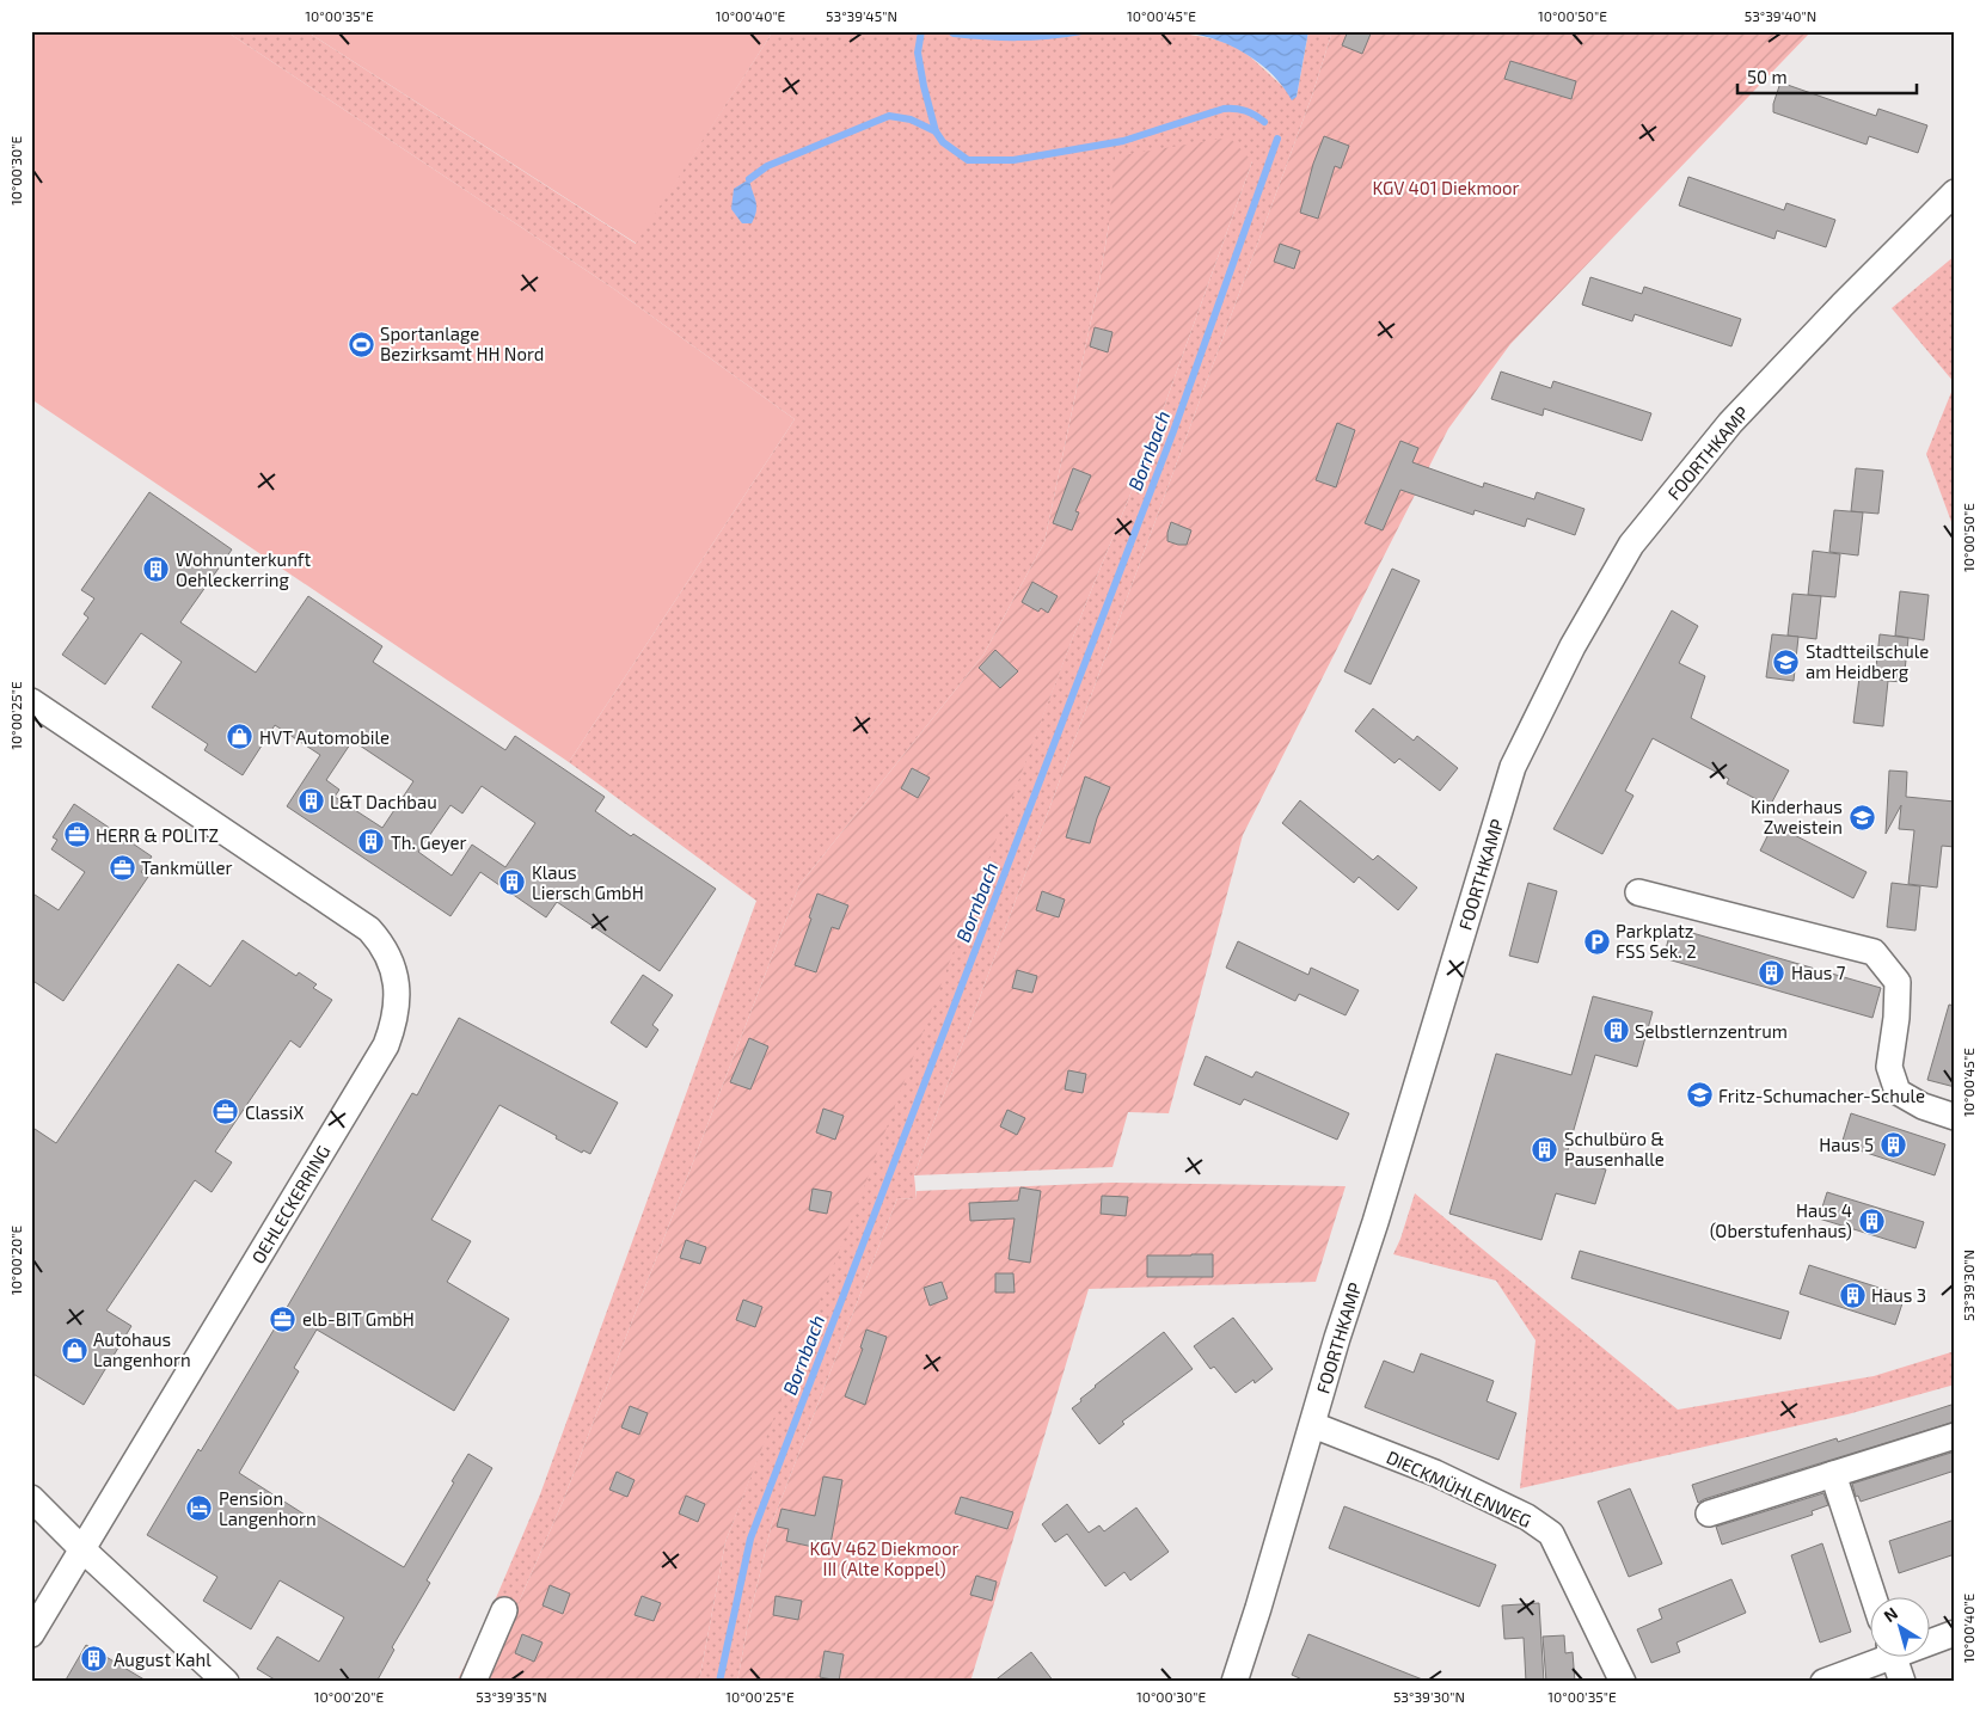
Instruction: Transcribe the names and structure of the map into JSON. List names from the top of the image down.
{
  "streets": {
    "street": ["FOORTHKAMP", "OEHLECKERRING", "DIECKMÜHLENWEG"]
  },
  "crossings": [
    ["FOORTHKAMP", "DIECKMÜHLENWEG"]
  ],
  "water": ["Bornbach"],
  "parks": ["KGV 401 Diekmoor", "KGV 462 Diekmoor III (Alte Koppel)"],
  "places": {
    "sports": ["Sportanlage Bezirksamt HH Nord"],
    "building": [
      "Wohnunterkunft Oehleckerring",
      "L&T Dachbau",
      "Th. Geyer",
      "Klaus Liersch GmbH",
      "Haus 7",
      "Selbstlernzentrum",
      "Haus 5",
      "Schulbüro & Pausenhalle",
      "Haus 4 (Oberstufenhaus)",
      "Haus 3",
      "August Kahl"
    ],
    "school or university": ["Stadtteilschule am Heidberg", "Kinderhaus Zweistein", "Fritz-Schumacher-Schule"],
    "shop": ["HVT Automobile", "Autohaus Langenhorn"],
    "office": [
      "HERR & POLITZ",
      "Tankmüller",
      "ClassiX",
      "elb-BIT GmbH"
    ],
    "parking": ["Parkplatz FSS Sek. 2"],
    "hotel": ["Pension Langenhorn"]
  },
  "scale_bar": "50 m",
  "north": "top left",
  "coordinates": [
    "10°00'35\"E",
    "10°00'40\"E",
    "53°39'45\"N",
    "10°00'45\"E",
    "10°00'50\"E",
    "53°39'40\"N",
    "10°00'30\"E",
    "10°00'25\"E",
    "10°00'20\"E",
    "53°39'30\"N",
    "53°39'35\"N"
  ]
}
